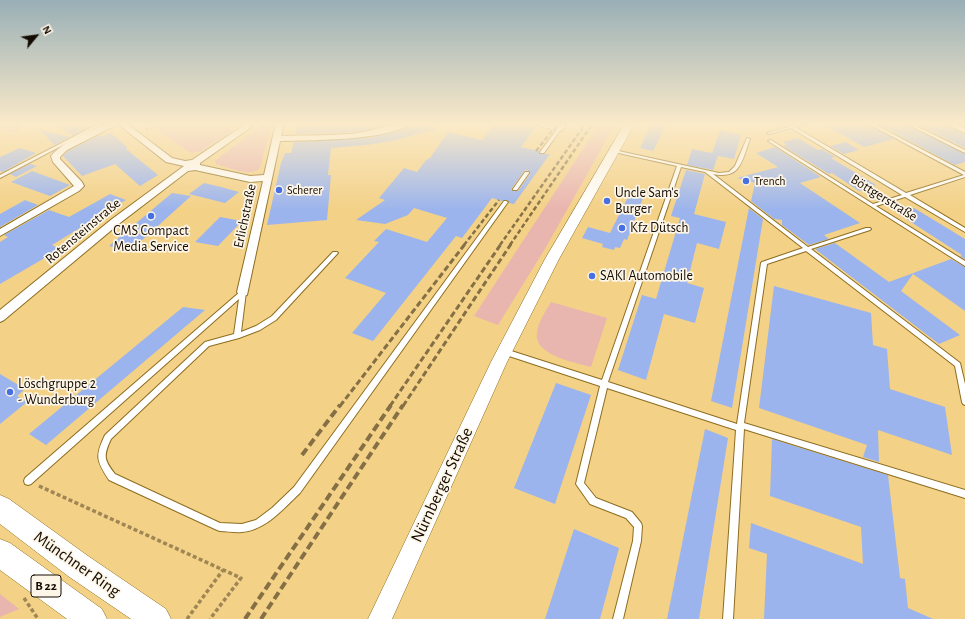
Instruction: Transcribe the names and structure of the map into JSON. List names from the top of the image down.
{
  "streets": {
    "main road": ["Münchner Ring", "B 22"],
    "street": ["Erlichstraße", "Rotensteinstraße", "Nürnberger Straße"],
    "lane": ["Böttgerstraße"]
  },
  "places": [
    "Trench",
    "Scherer",
    "Uncle Sam's Burger",
    "CMS Compact Media Service",
    "Kfz Dütsch",
    "SAKI Automobile",
    "Löschgruppe 2 - Wunderburg"
  ],
  "north": "top right"
}
